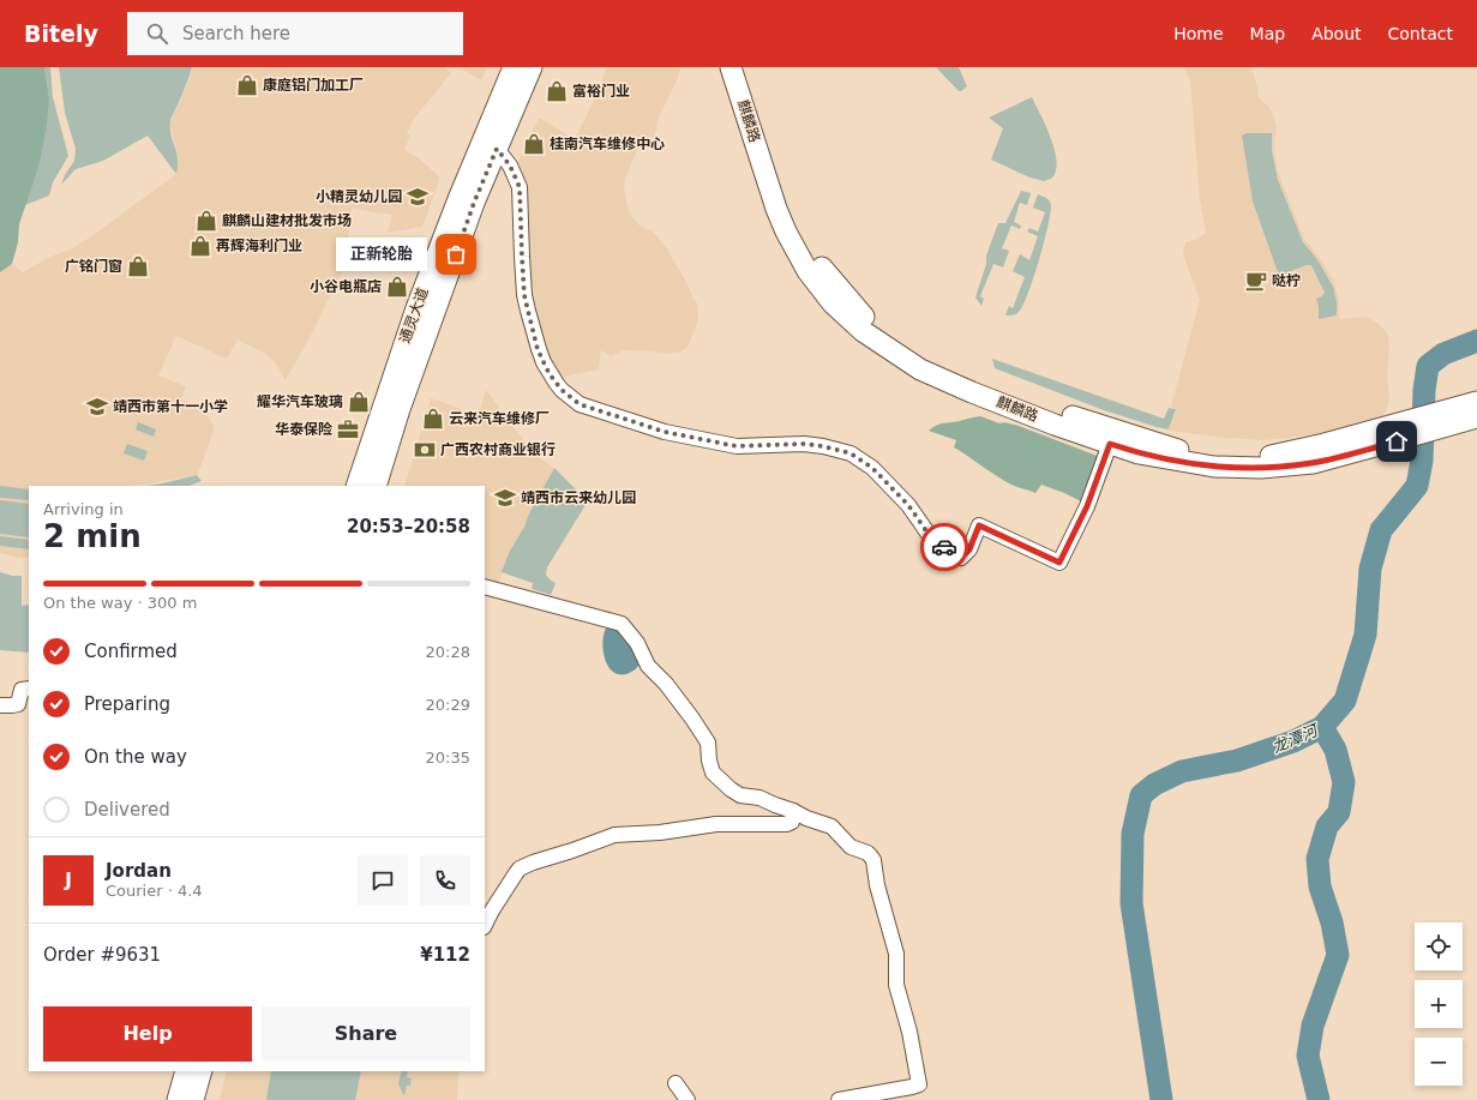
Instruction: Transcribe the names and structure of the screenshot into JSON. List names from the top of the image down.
{
  "streets": {
    "main road": ["麒麟路", "通灵大道"]
  },
  "water": ["龙潭河"],
  "places": {
    "shop": [
      "康庭铝门加工厂",
      "富裕门业",
      "桂南汽车维修中心",
      "麒麟山建材批发市场",
      "再辉海利门业",
      "广铭门窗",
      "小谷电瓶店",
      "耀华汽车玻璃",
      "云来汽车维修厂"
    ],
    "school or university": ["小精灵幼儿园", "靖西市第十一小学", "靖西市云来幼儿园"],
    "other": ["正新轮胎"],
    "cafe": ["哒柠"],
    "office": ["华泰保险"],
    "bank": ["广西农村商业银行"]
  },
  "page": {
    "header": "Bitely",
    "search": "Search here",
    "nav": [
      "Home",
      "Map",
      "About",
      "Contact"
    ],
    "bubble": "正新轮胎",
    "heading": ["2 min", "Arriving in", "20:53–20:58"],
    "panel": [
      "Jordan",
      "Courier · 4.4",
      "Order #9631",
      "¥112"
    ],
    "bar": "On the way · 300 m",
    "list": [
      ["Confirmed", "20:28"],
      ["Preparing", "20:29"],
      ["On the way", "20:35"],
      "Delivered"
    ],
    "round": "J",
    "map_buttons": ["+", "−"],
    "buttons": ["Help", "Share"]
  }
}
